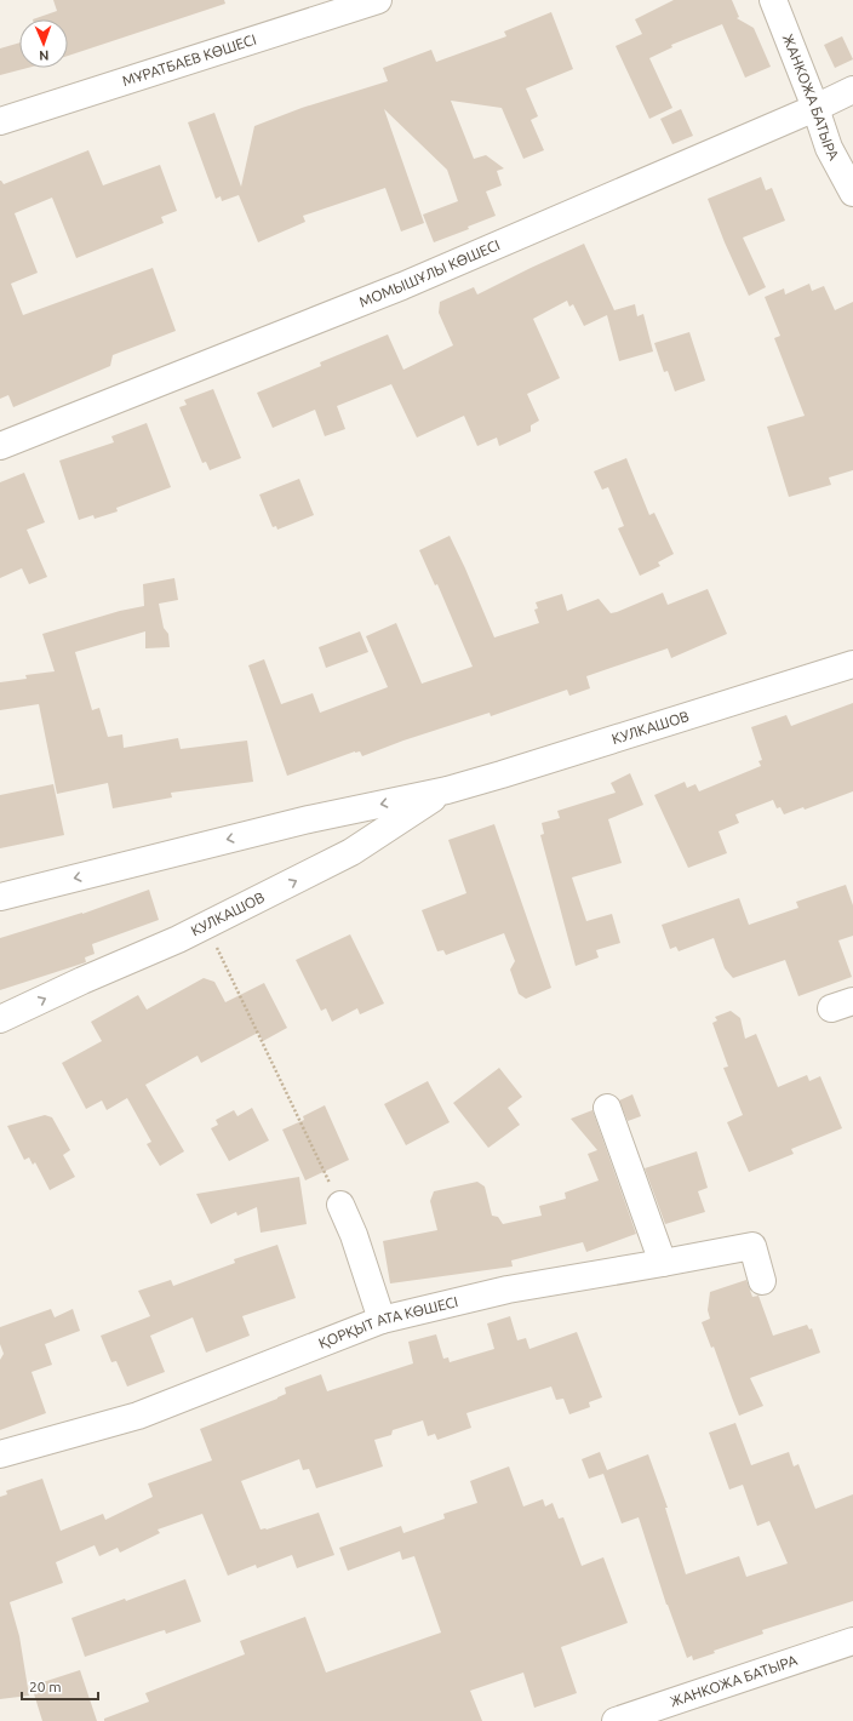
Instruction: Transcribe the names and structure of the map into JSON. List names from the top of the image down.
{
  "streets": {
    "street": [
      "МҰРАТБАЕВ КӨШЕСІ",
      "ЖАНКОЖА БАТЫРА",
      "МОМЫШҰЛЫ КӨШЕСІ",
      "КУЛКАШОВ",
      "ҚОРҚЫТ АТА КӨШЕСІ"
    ]
  },
  "crossings": [
    ["ЖАНКОЖА БАТЫРА", "МОМЫШҰЛЫ КӨШЕСІ"]
  ],
  "scale_bar": "20 m",
  "north": "bottom"
}
